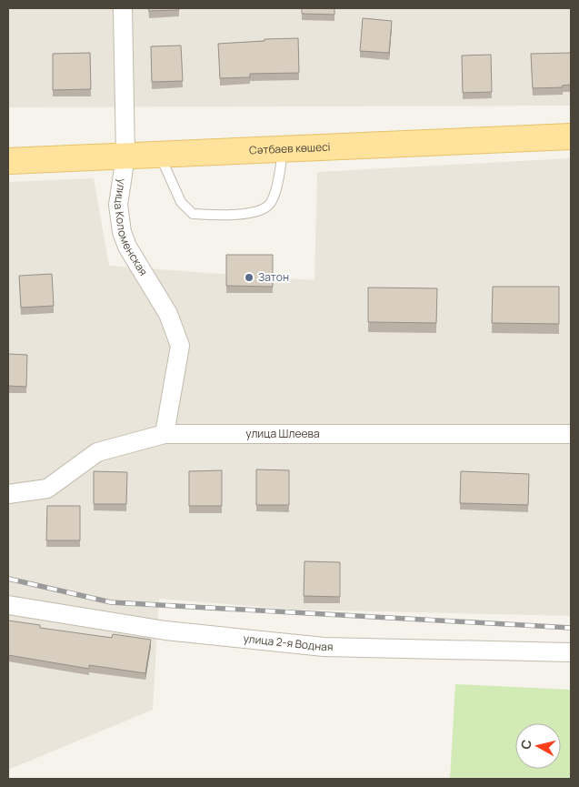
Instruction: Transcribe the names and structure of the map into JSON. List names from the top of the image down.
{
  "streets": {
    "main road": ["Сәтбаев көшесі"],
    "street": ["улица Коломенская", "улица Шлеева", "улица 2-я Водная"]
  },
  "crossings": [
    ["Сәтбаев көшесі", "улица Коломенская"],
    ["улица Коломенская", "улица Шлеева"]
  ],
  "places": ["Затон"],
  "north": "left"
}
